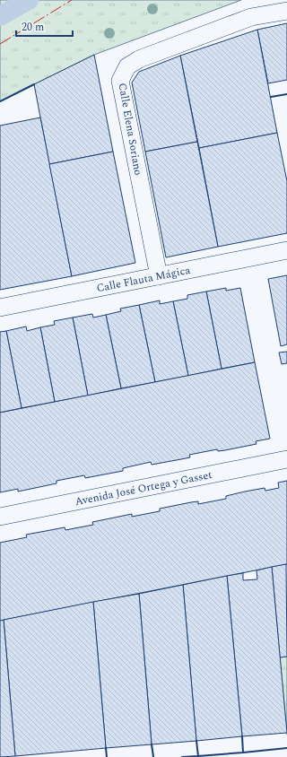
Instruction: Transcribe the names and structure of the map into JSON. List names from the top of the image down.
{
  "streets": {
    "street": ["Calle Elena Soriano", "Calle Flauta Mágica", "Avenida José Ortega y Gasset"]
  },
  "crossings": [
    ["Calle Elena Soriano", "Calle Flauta Mágica"]
  ],
  "scale_bar": "20 m"
}
